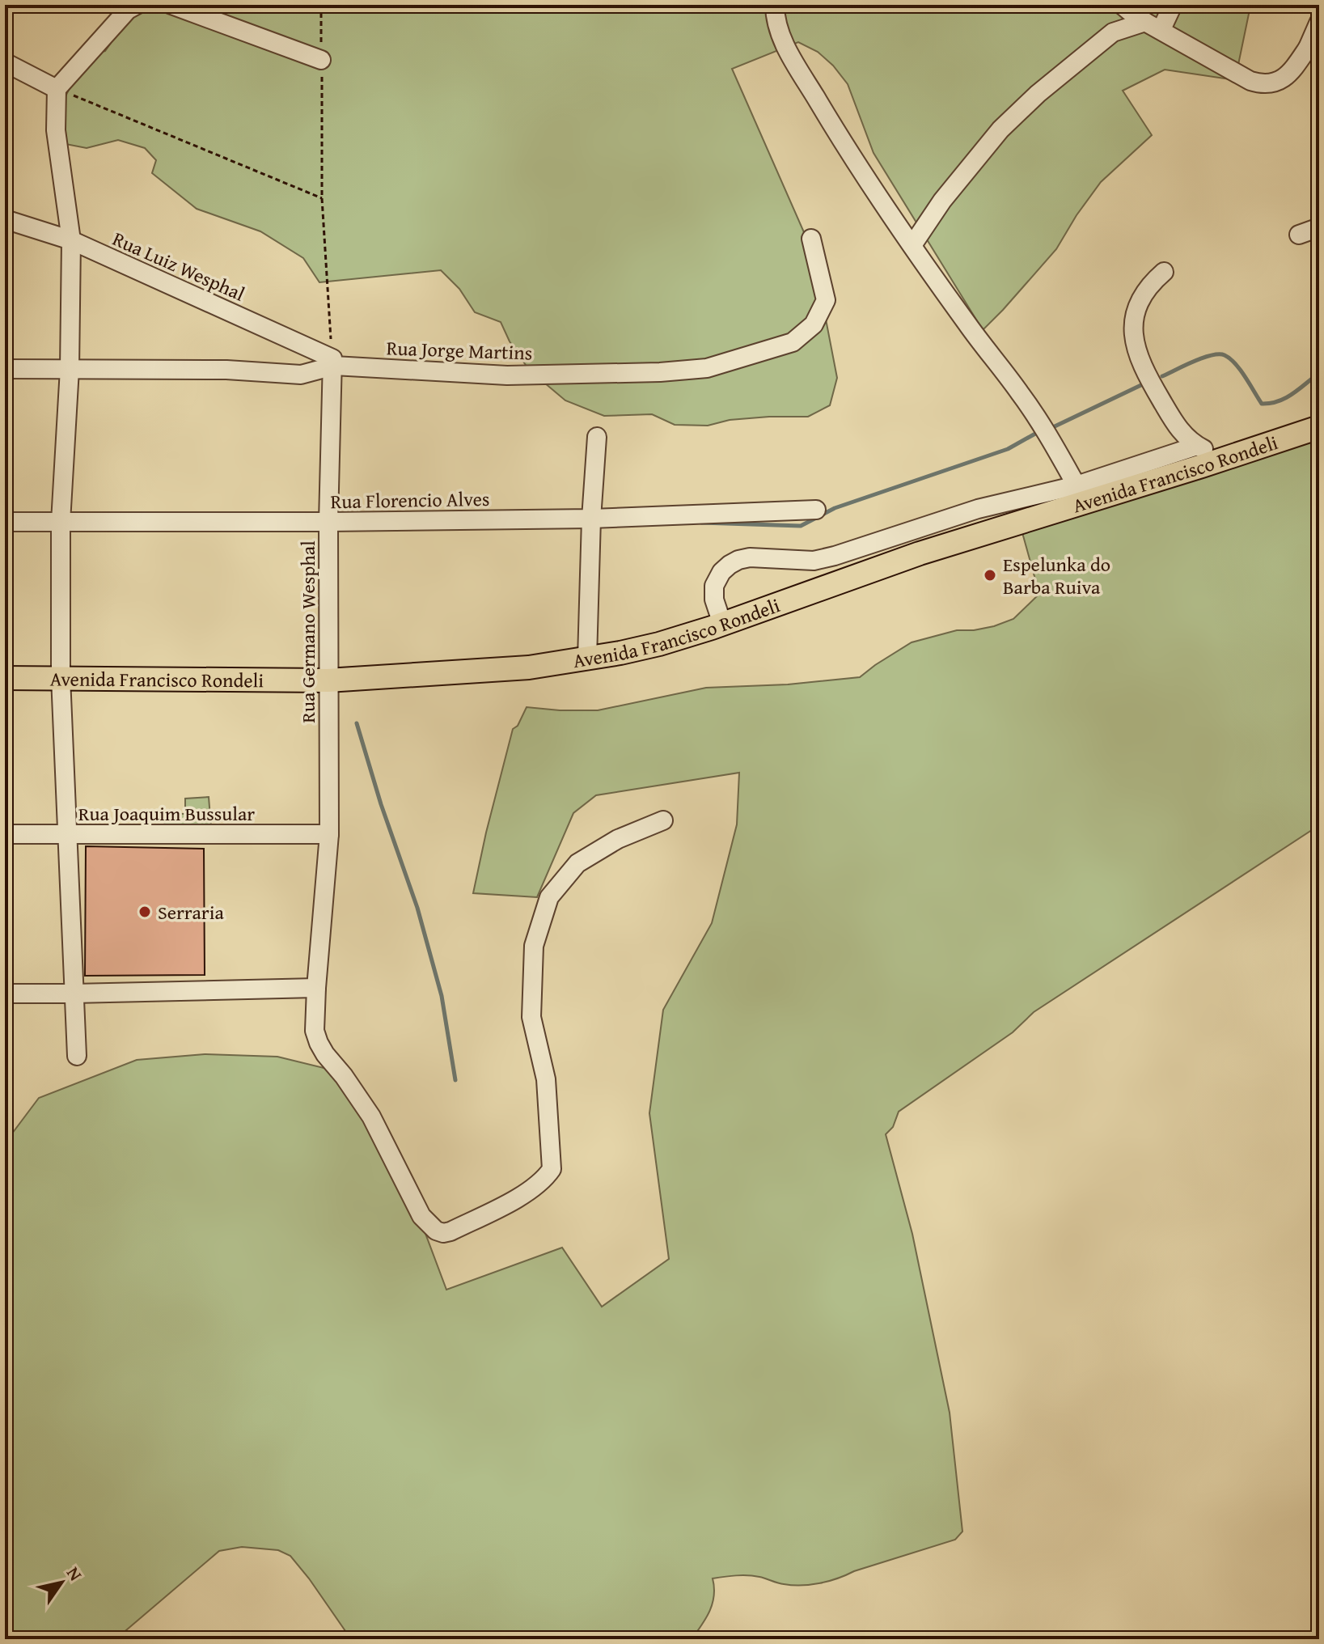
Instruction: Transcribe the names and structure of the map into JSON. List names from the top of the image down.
{
  "streets": {
    "main road": ["Avenida Francisco Rondeli"],
    "street": [
      "Rua Luiz Wesphal",
      "Rua Jorge Martins",
      "Rua Florencio Alves",
      "Rua Germano Wesphal",
      "Rua Joaquim Bussular"
    ]
  },
  "crossings": [
    ["Rua Luiz Wesphal", "Rua Jorge Martins"],
    ["Rua Luiz Wesphal", "Rua Germano Wesphal"],
    ["Rua Jorge Martins", "Rua Germano Wesphal"],
    ["Avenida Francisco Rondeli", "Rua Germano Wesphal"],
    ["Rua Florencio Alves", "Rua Germano Wesphal"],
    ["Rua Germano Wesphal", "Rua Joaquim Bussular"]
  ],
  "places": ["Espelunka do Barba Ruiva", "Serraria"],
  "north": "top right"
}
